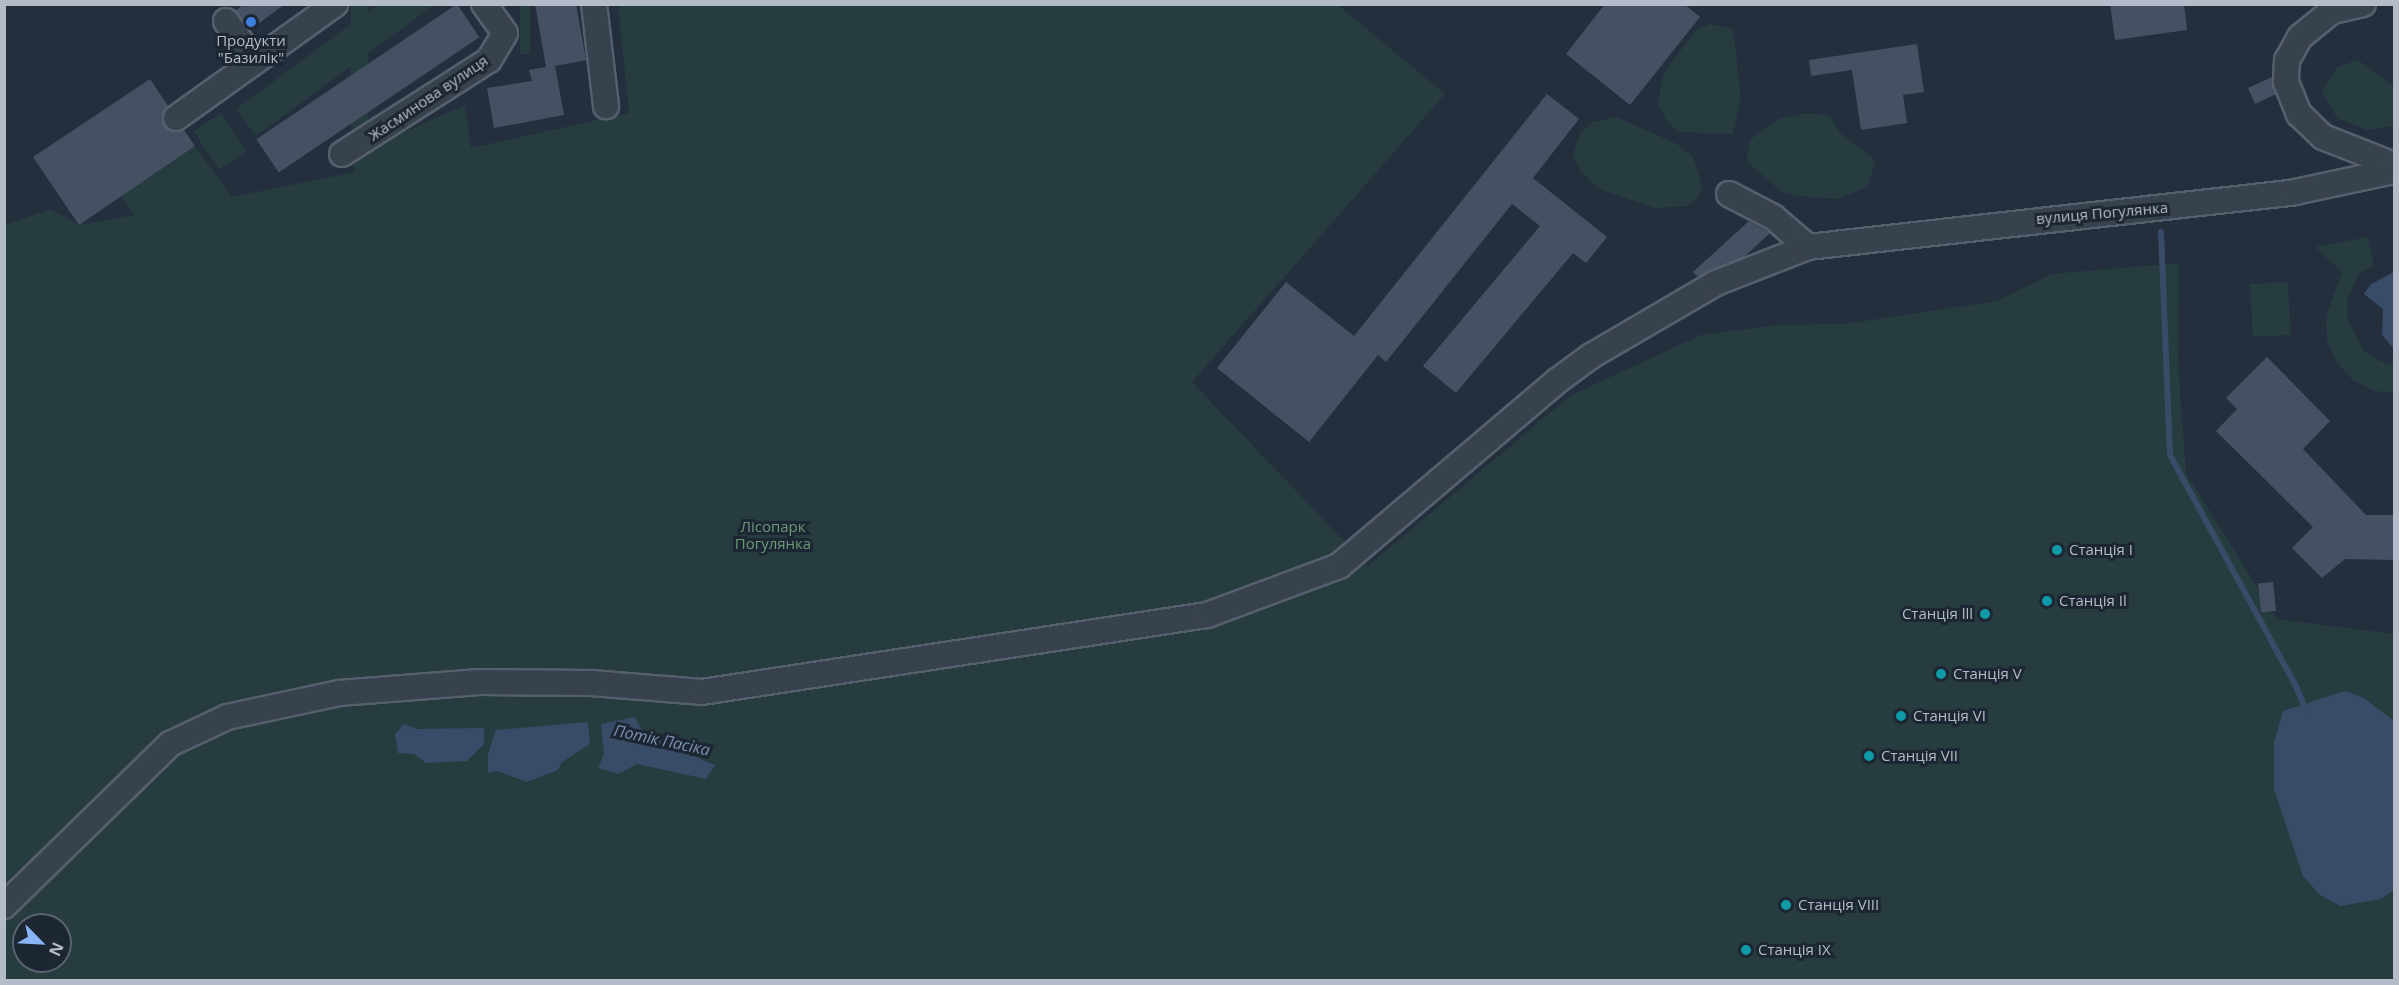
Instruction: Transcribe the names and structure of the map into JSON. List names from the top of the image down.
{
  "streets": {
    "street": ["Жасминова вулиця", "вулиця Погулянка"]
  },
  "water": ["Потік Пасіка"],
  "parks": ["Лісопарк Погулянка"],
  "places": [
    "Продукти \"Базилік\"",
    "Cтанція I",
    "Cтанція Il",
    "Cтанція lll",
    "Cтанція V",
    "Станція VI",
    "Станція VII",
    "Cтанція VIII",
    "Cтанція IX"
  ],
  "north": "bottom right"
}
